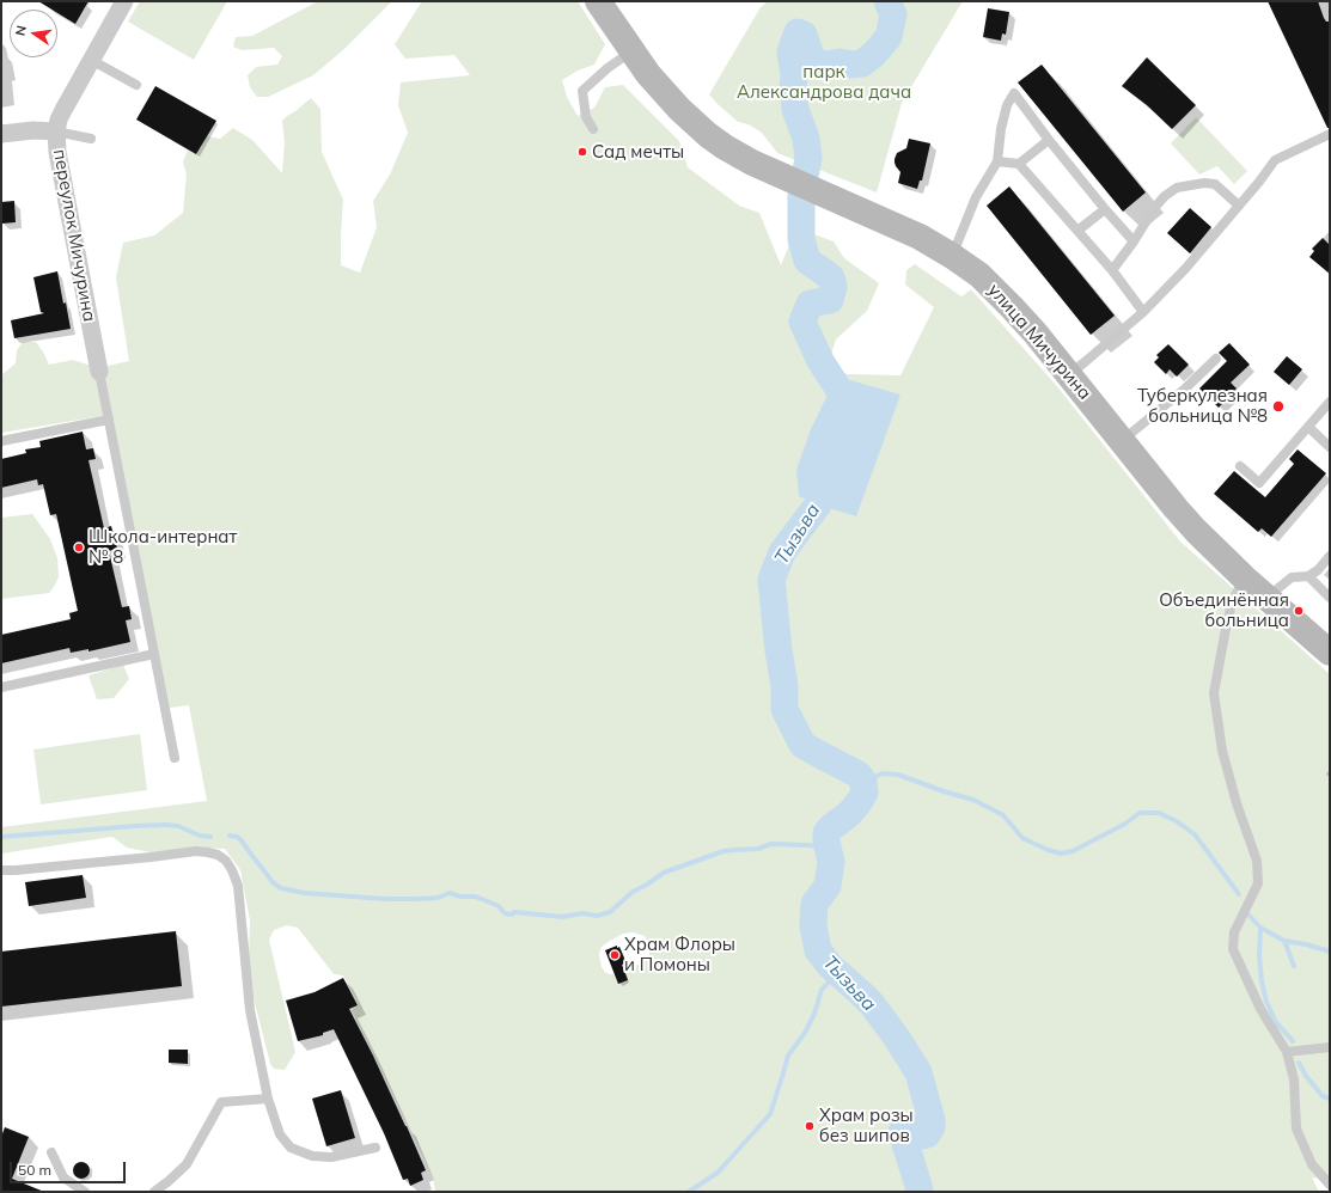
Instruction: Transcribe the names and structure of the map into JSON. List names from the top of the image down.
{
  "streets": {
    "main road": ["улица Мичурина"],
    "street": ["переулок Мичурина"]
  },
  "water": ["Тызьва"],
  "parks": ["парк Александрова дача"],
  "places": [
    "Сад мечты",
    "Туберкулезная больница №8",
    "Школа-интернат № 8",
    "Объединённая больница",
    "Храм Флоры и Помоны",
    "Храм розы без шипов"
  ],
  "scale_bar": "50 m",
  "north": "left"
}
